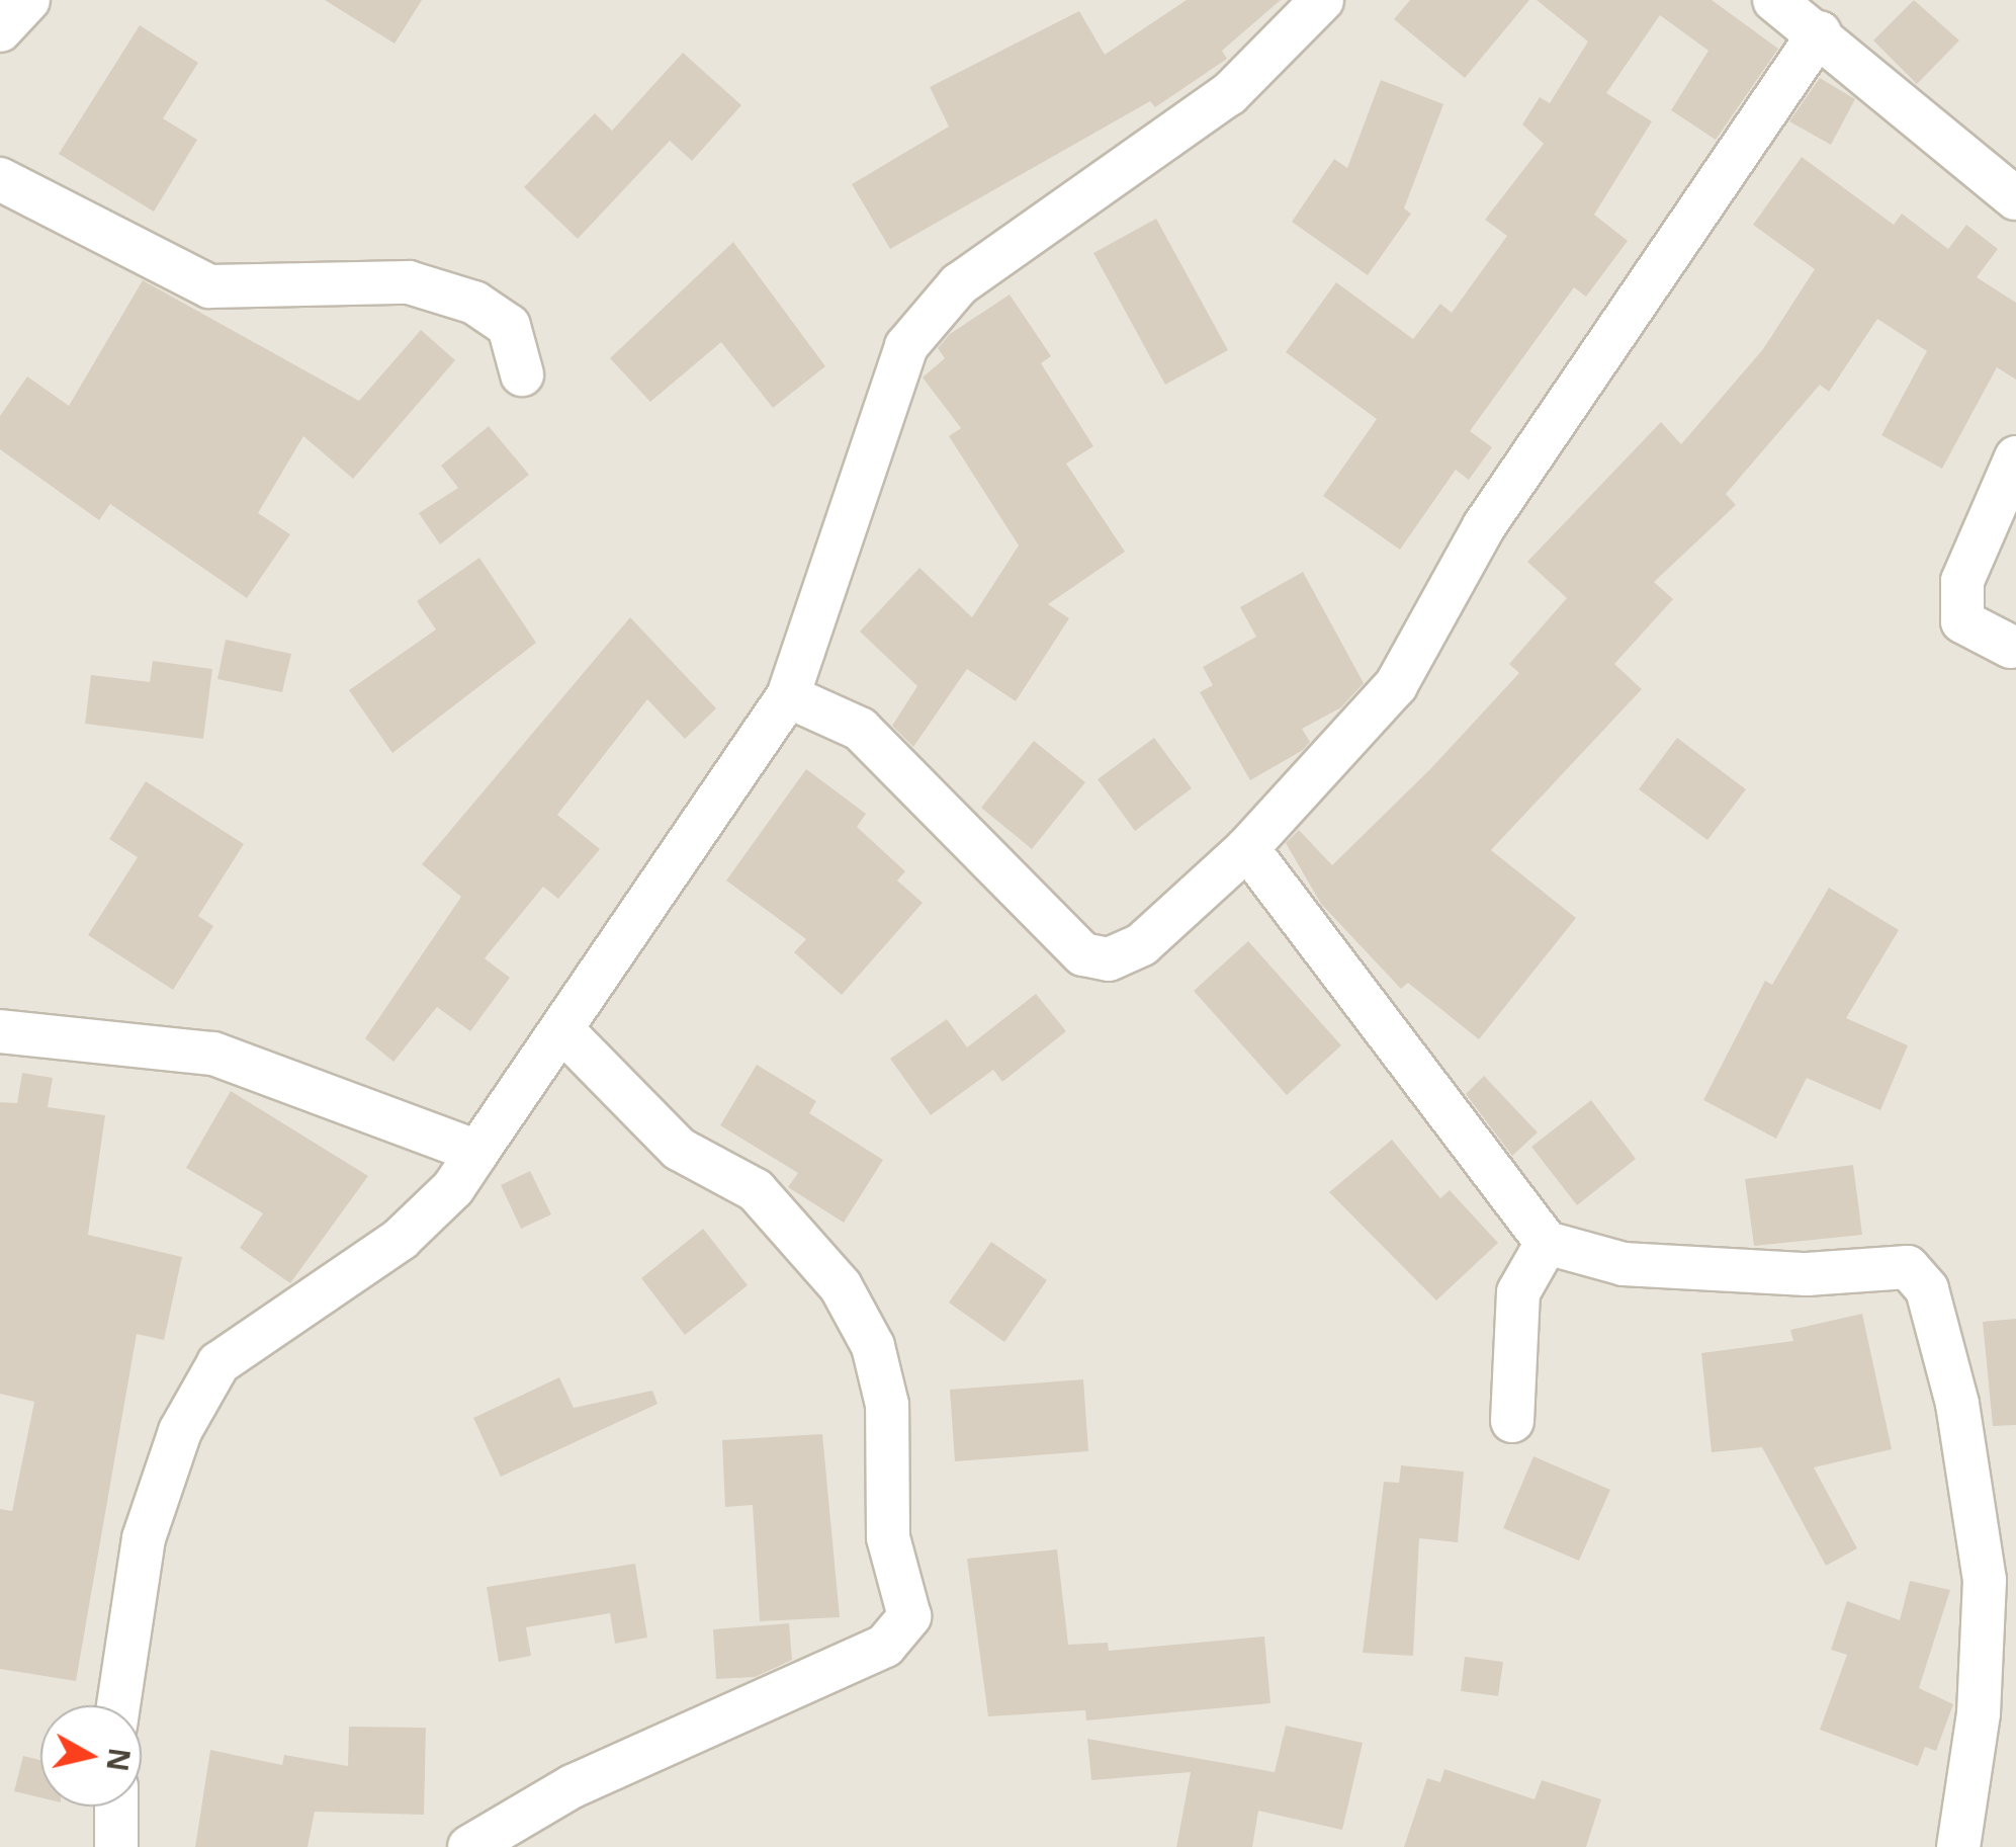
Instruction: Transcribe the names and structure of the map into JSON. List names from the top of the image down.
{
  "north": "right"
}
